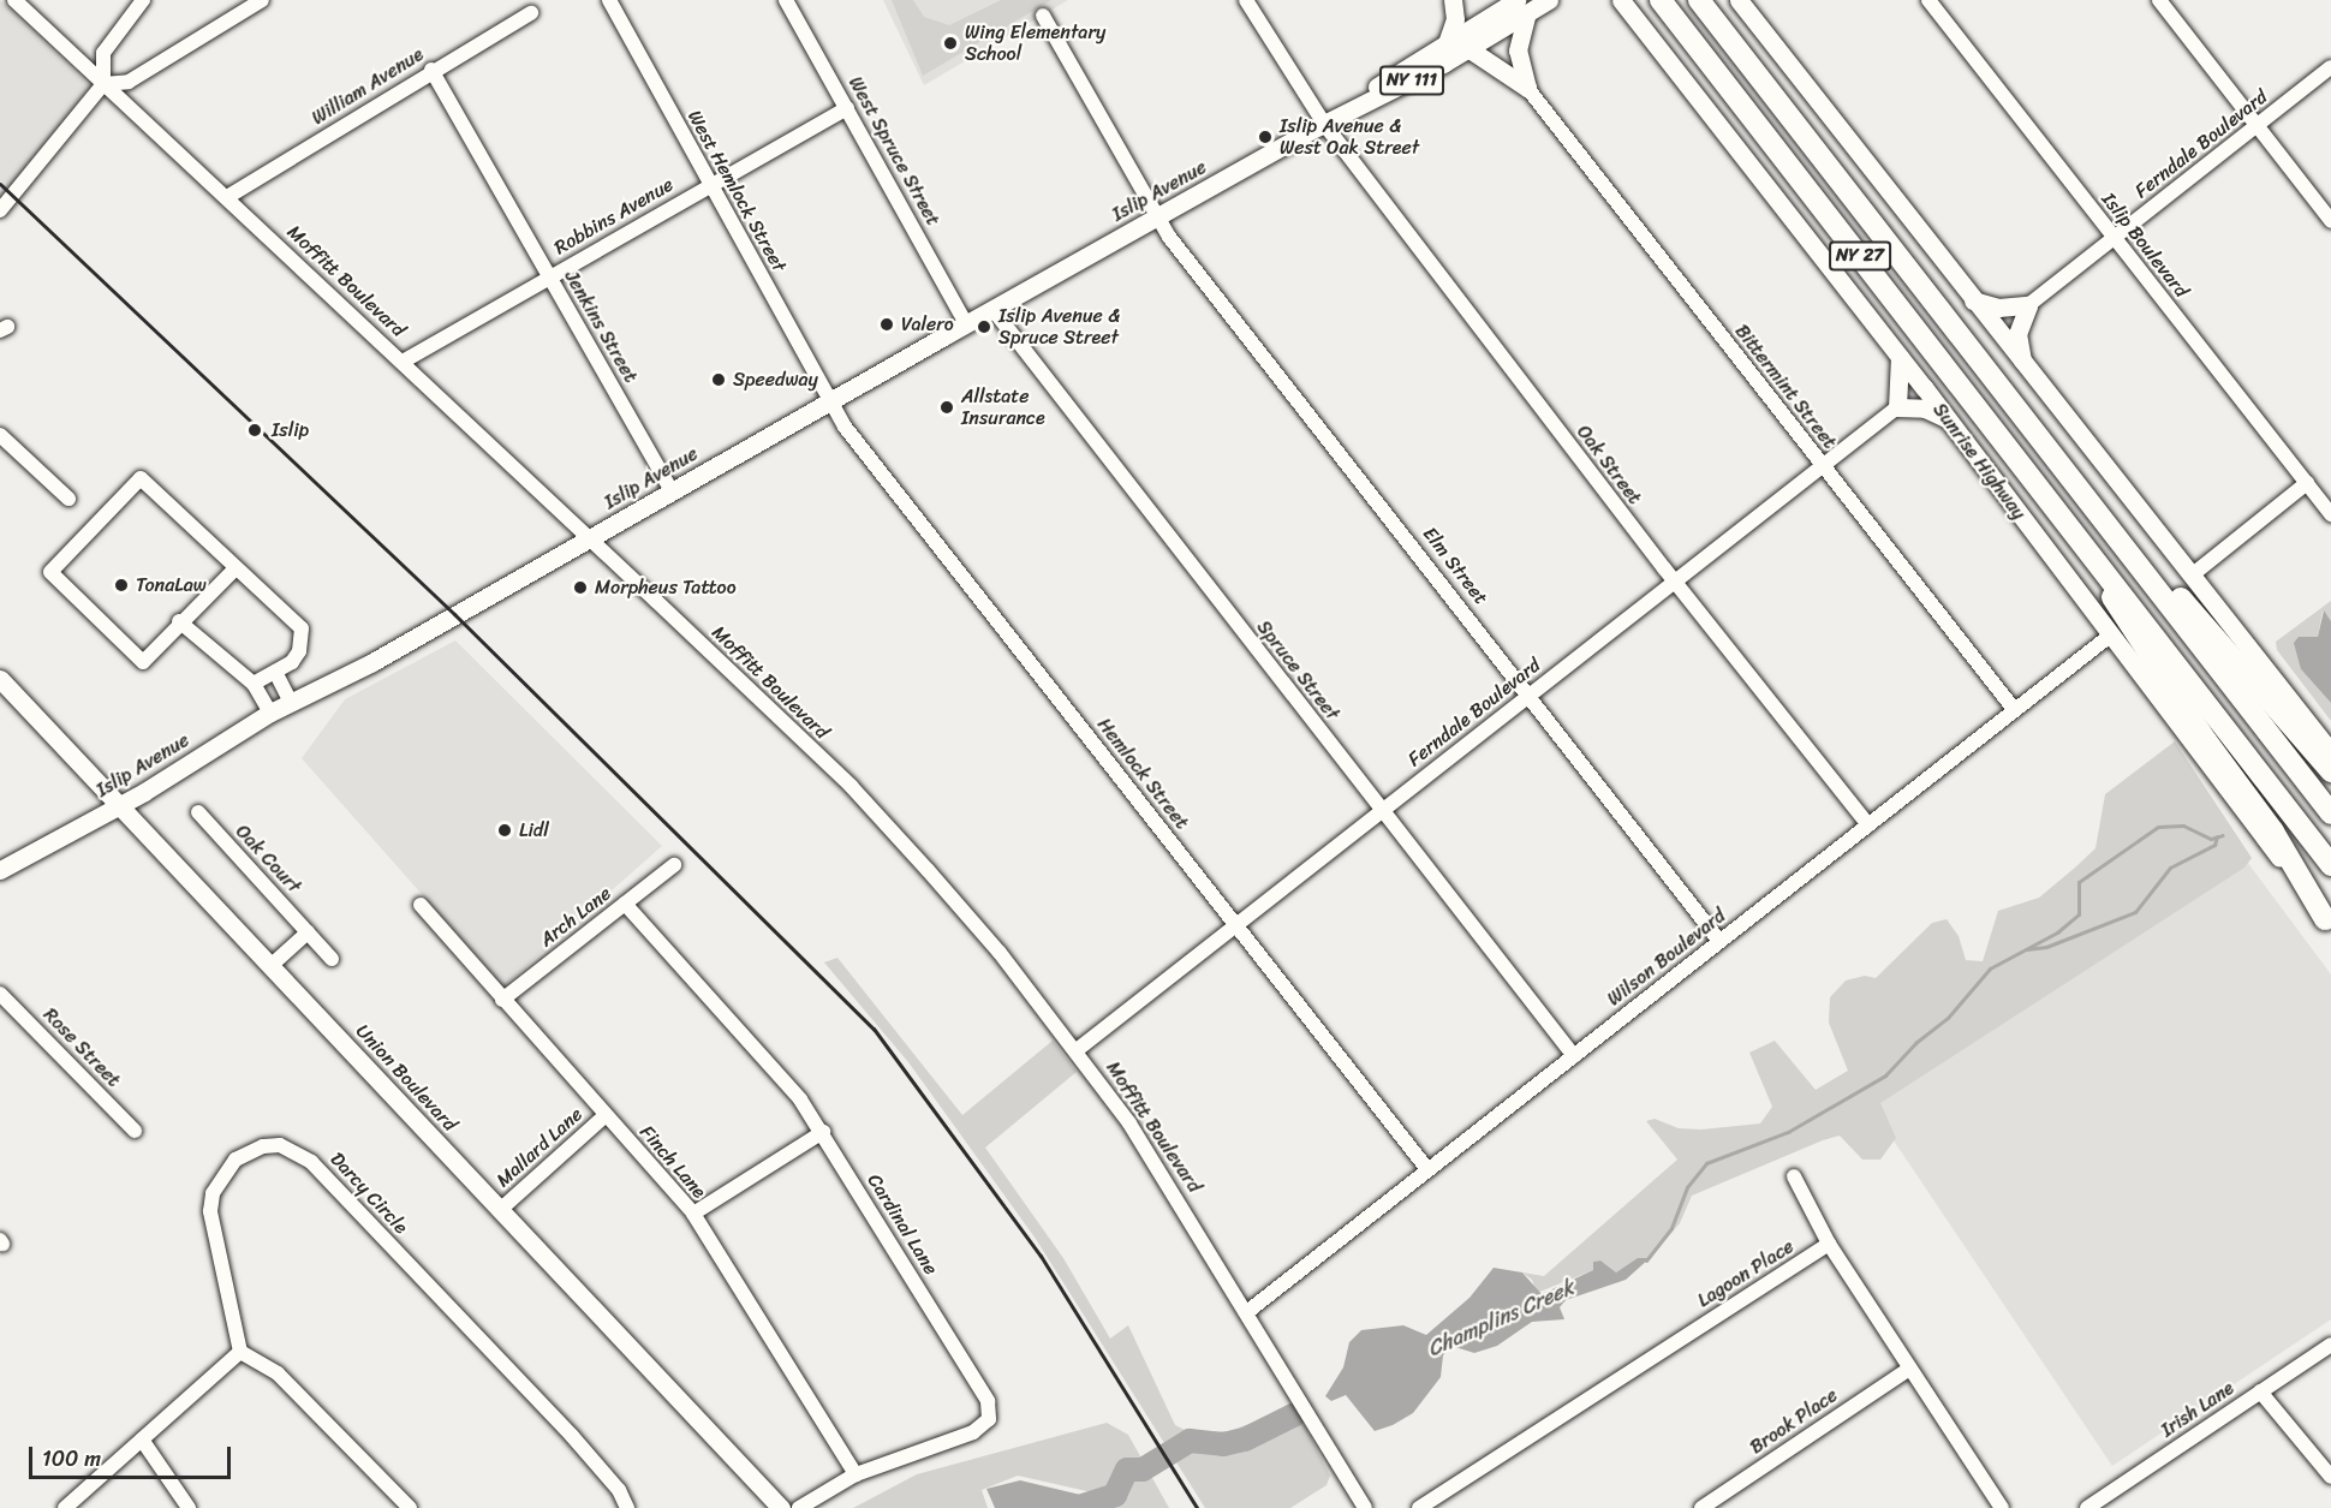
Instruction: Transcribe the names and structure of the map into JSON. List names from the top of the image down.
{
  "streets": {
    "highway": ["NY 27", "Sunrise Highway"],
    "main road": ["NY 111", "Islip Avenue", "Union Boulevard"],
    "street": [
      "William Avenue",
      "Ferndale Boulevard",
      "West Spruce Street",
      "West Hemlock Street",
      "Robbins Avenue",
      "Islip Boulevard",
      "Moffitt Boulevard",
      "Jenkins Street",
      "Bittermint Street",
      "Oak Street",
      "Elm Street",
      "Spruce Street",
      "Hemlock Street",
      "Oak Court",
      "Arch Lane",
      "Wilson Boulevard",
      "Rose Street",
      "Mallard Lane",
      "Finch Lane",
      "Darcy Circle",
      "Cardinal Lane",
      "Lagoon Place",
      "Irish Lane",
      "Brook Place"
    ]
  },
  "crossings": [
    ["William Avenue", "Moffitt Boulevard"],
    ["William Avenue", "Jenkins Street"],
    ["Ferndale Boulevard", "Islip Boulevard"],
    ["Ferndale Boulevard", "Moffitt Boulevard"],
    ["Ferndale Boulevard", "Bittermint Street"],
    ["Ferndale Boulevard", "Oak Street"],
    ["Ferndale Boulevard", "Elm Street"],
    ["Ferndale Boulevard", "Spruce Street"],
    ["Ferndale Boulevard", "Hemlock Street"],
    ["West Spruce Street", "Islip Avenue"],
    ["West Spruce Street", "Robbins Avenue"],
    ["West Hemlock Street", "Islip Avenue"],
    ["West Hemlock Street", "Robbins Avenue"],
    ["West Hemlock Street", "Hemlock Street"],
    ["Islip Avenue", "Moffitt Boulevard"],
    ["Islip Avenue", "Jenkins Street"],
    ["Islip Avenue", "Oak Street"],
    ["Islip Avenue", "Elm Street"],
    ["Islip Avenue", "Spruce Street"],
    ["Islip Avenue", "Hemlock Street"],
    ["Islip Avenue", "Union Boulevard"],
    ["Robbins Avenue", "Moffitt Boulevard"],
    ["Robbins Avenue", "Jenkins Street"],
    ["Moffitt Boulevard", "Wilson Boulevard"],
    ["Bittermint Street", "Wilson Boulevard"],
    ["Sunrise Highway", "Wilson Boulevard"],
    ["Oak Street", "Wilson Boulevard"],
    ["Elm Street", "Wilson Boulevard"],
    ["Spruce Street", "Wilson Boulevard"],
    ["Hemlock Street", "Wilson Boulevard"],
    ["Arch Lane", "Finch Lane"],
    ["Arch Lane", "Cardinal Lane"],
    ["Union Boulevard", "Mallard Lane"],
    ["Mallard Lane", "Finch Lane"],
    ["Finch Lane", "Cardinal Lane"]
  ],
  "water": ["Champlins Creek"],
  "places": [
    "Wing Elementary School",
    "Islip Avenue & West Oak Street",
    "Valero",
    "Islip Avenue & Spruce Street",
    "Speedway",
    "Allstate Insurance",
    "Islip",
    "TonaLaw",
    "Morpheus Tattoo",
    "Lidl"
  ],
  "scale_bar": "100 m"
}
